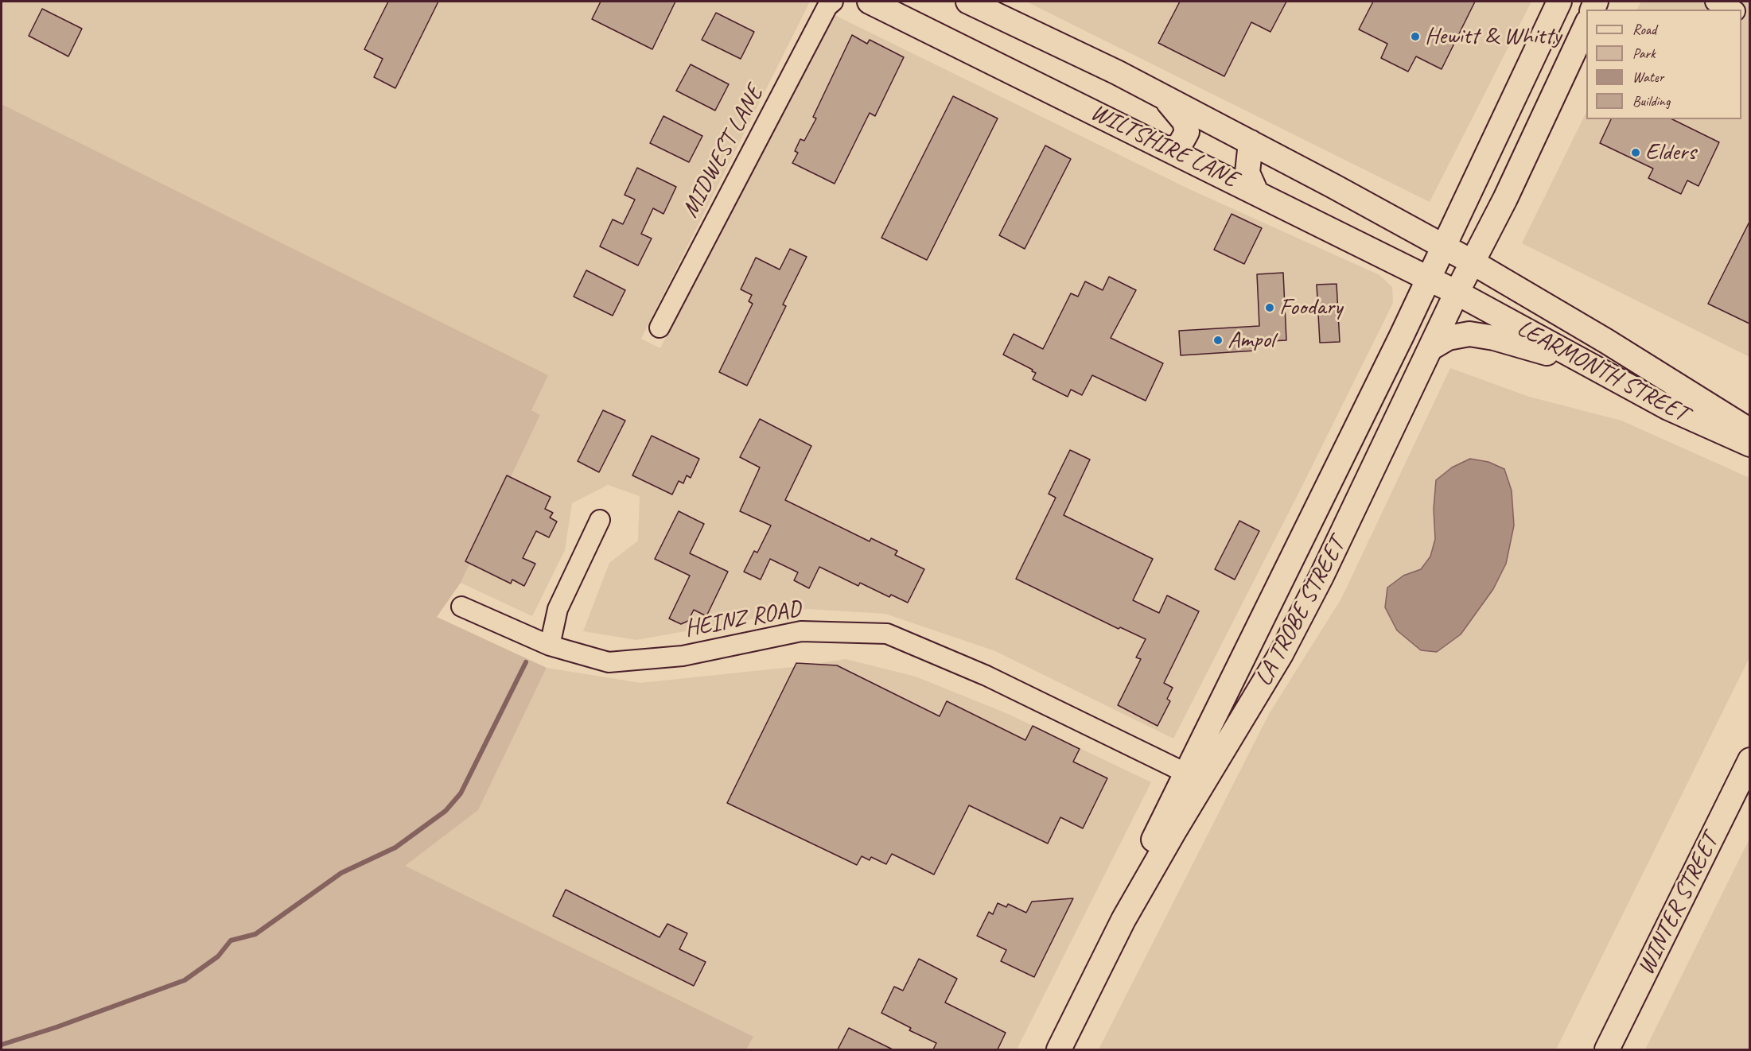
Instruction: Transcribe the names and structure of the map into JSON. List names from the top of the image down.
{
  "streets": {
    "main road": [
      "WILTSHIRE LANE",
      "LEARMONTH STREET",
      "LA TROBE STREET",
      "WINTER STREET"
    ],
    "street": ["MIDWEST LANE", "HEINZ ROAD"]
  },
  "crossings": [
    ["WILTSHIRE LANE", "LEARMONTH STREET"],
    ["WILTSHIRE LANE", "LA TROBE STREET"],
    ["LEARMONTH STREET", "LA TROBE STREET"],
    ["LA TROBE STREET", "HEINZ ROAD"]
  ],
  "places": [
    "Hewitt & Whitty",
    "Elders",
    "Foodary",
    "Ampol"
  ],
  "legend": [
    "Road",
    "Park",
    "Water",
    "Building"
  ]
}
